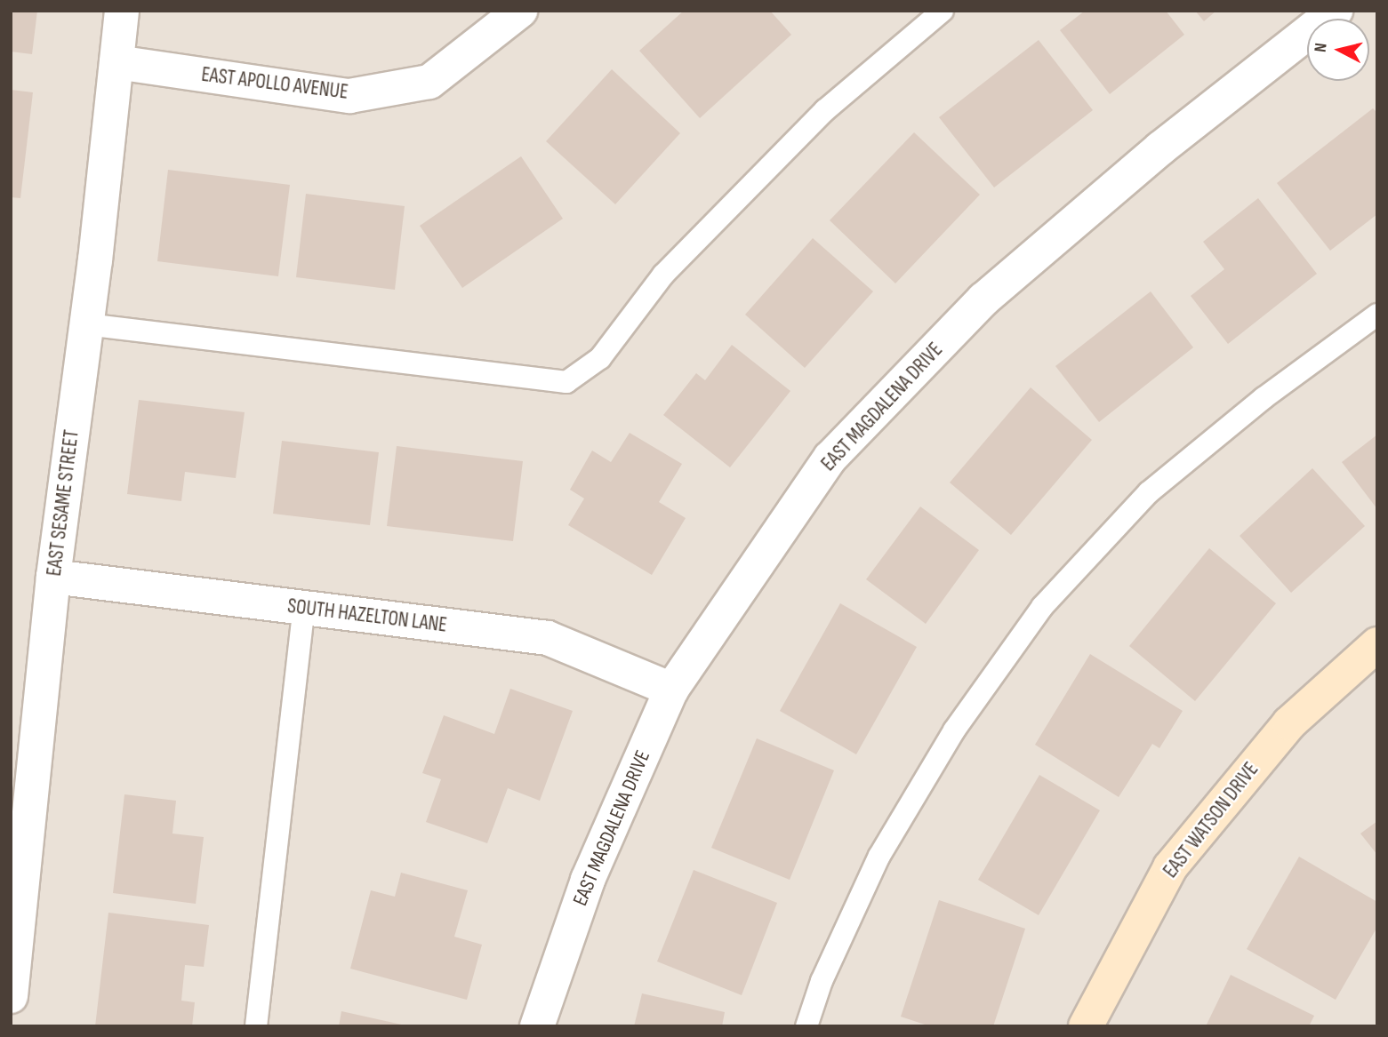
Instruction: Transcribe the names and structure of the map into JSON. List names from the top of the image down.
{
  "streets": {
    "street": [
      "EAST APOLLO AVENUE",
      "EAST MAGDALENA DRIVE",
      "EAST SESAME STREET",
      "SOUTH HAZELTON LANE",
      "EAST WATSON DRIVE"
    ]
  },
  "crossings": [
    ["EAST APOLLO AVENUE", "EAST SESAME STREET"],
    ["EAST MAGDALENA DRIVE", "SOUTH HAZELTON LANE"],
    ["EAST SESAME STREET", "SOUTH HAZELTON LANE"]
  ],
  "north": "left"
}
